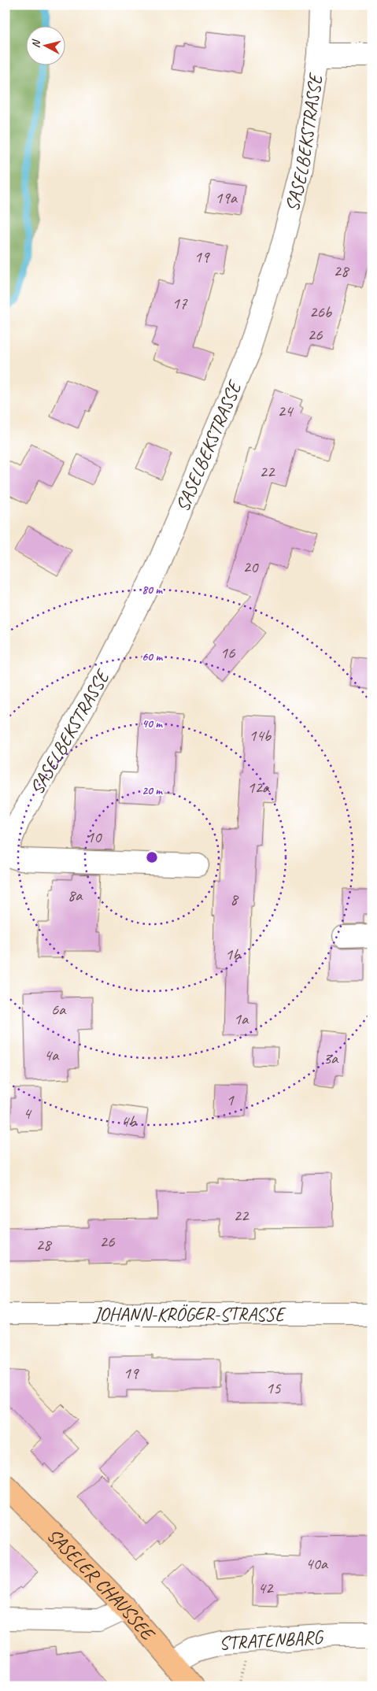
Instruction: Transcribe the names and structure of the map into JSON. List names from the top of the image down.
{
  "streets": {
    "main road": ["SASELER CHAUSSEE"],
    "street": ["SASELBEKSTRASSE", "JOHANN-KRÖGER-STRASSE", "STRATENBARG"]
  },
  "crossings": [
    ["SASELER CHAUSSEE", "STRATENBARG"]
  ],
  "house_numbers": [
    "19a",
    "19",
    "28",
    "17",
    "26b",
    "26",
    "24",
    "22",
    "20",
    "16",
    "14b",
    "12a",
    "10",
    "8a",
    "8",
    "1b",
    "6a",
    "1a",
    "4a",
    "3a",
    "1",
    "4",
    "4b",
    "22",
    "26",
    "28",
    "19",
    "15",
    "40a",
    "42"
  ],
  "north": "left",
  "rings": [
    "80 m",
    "60 m",
    "40 m",
    "20 m"
  ]
}
